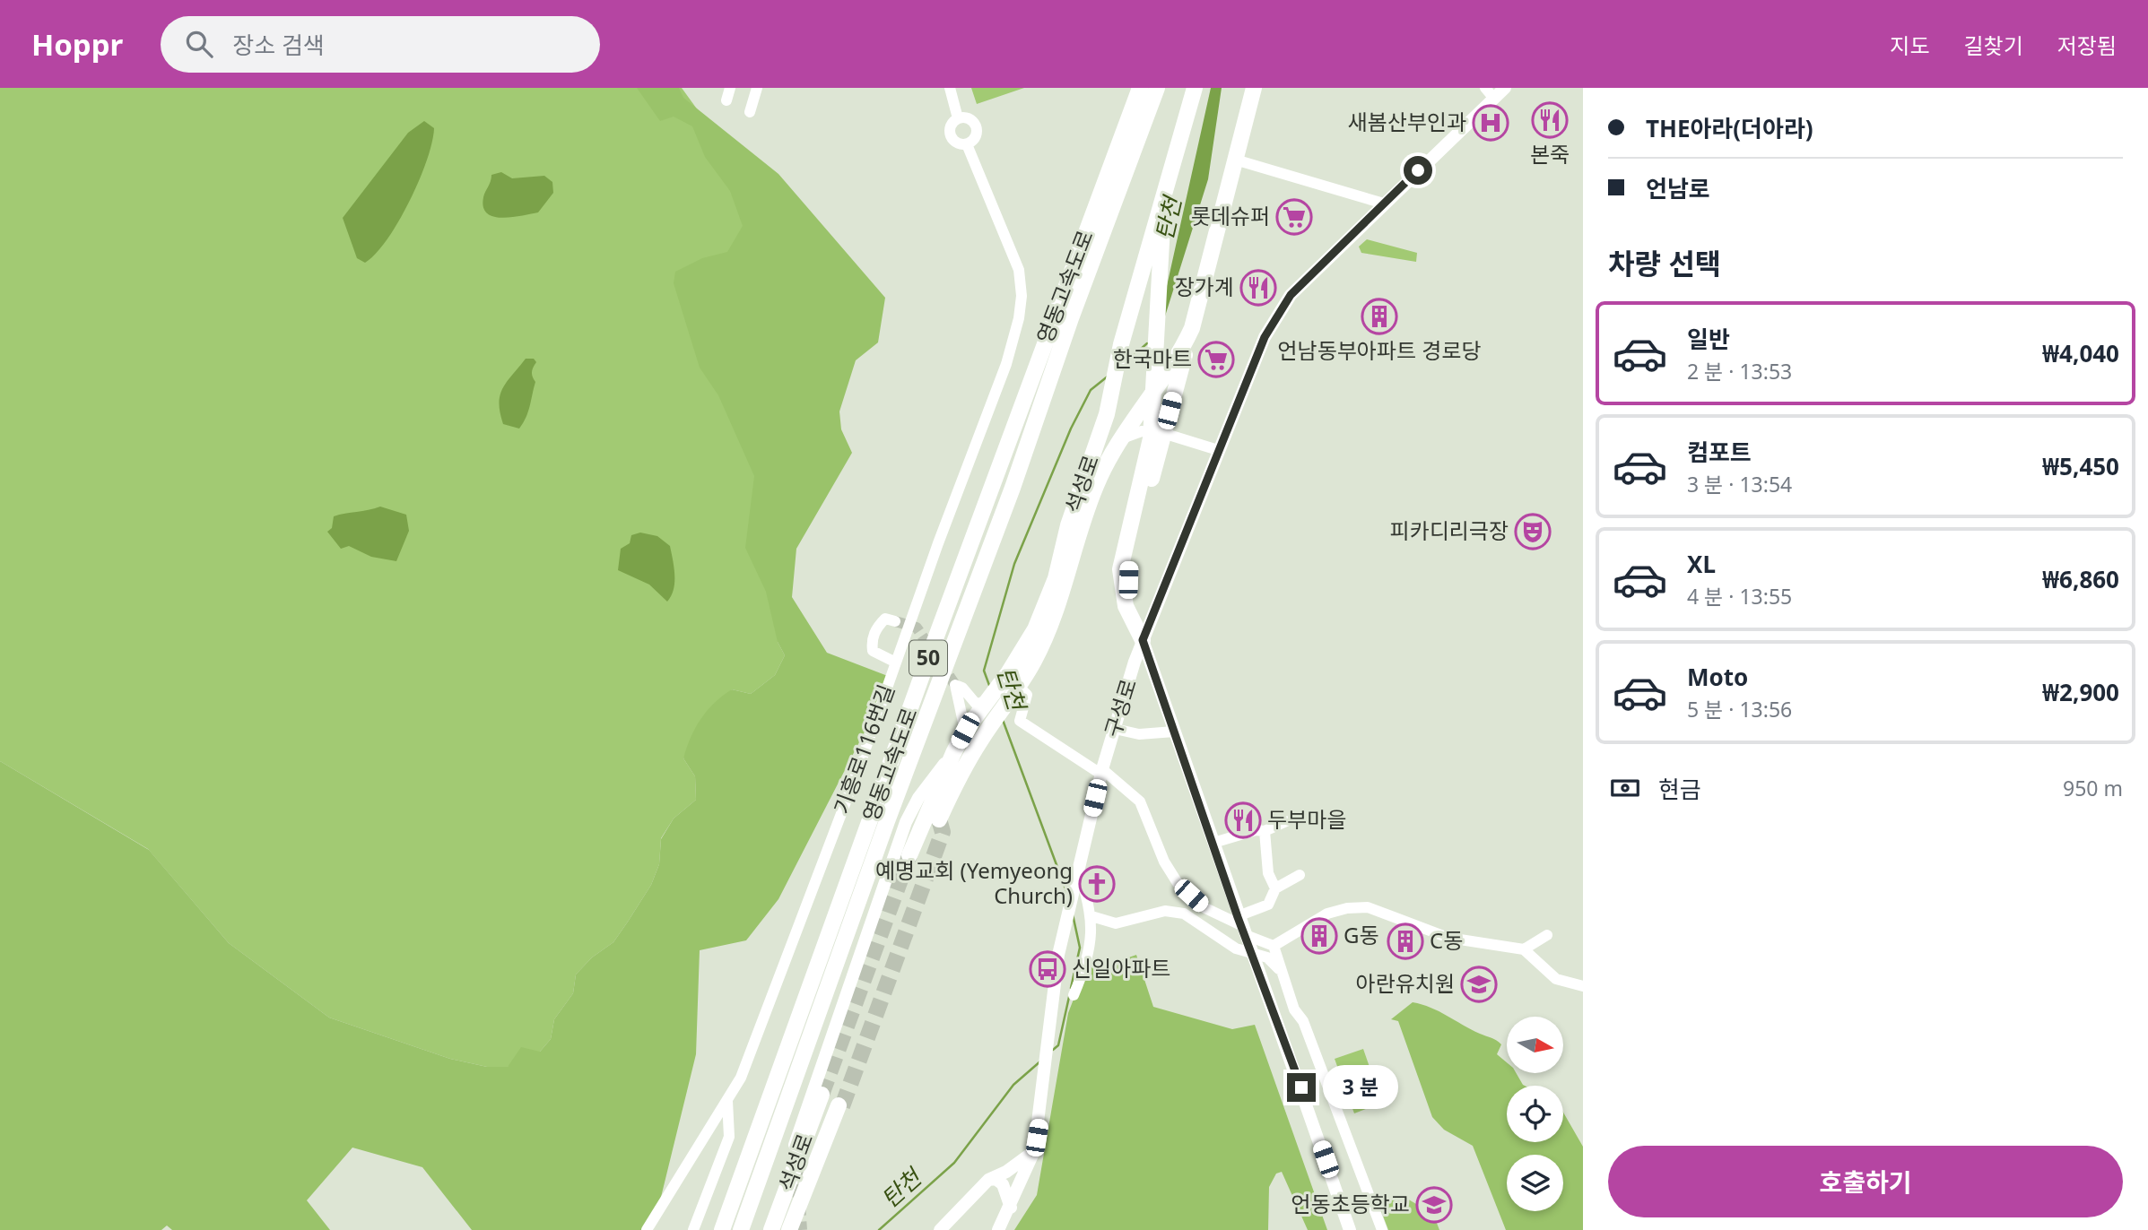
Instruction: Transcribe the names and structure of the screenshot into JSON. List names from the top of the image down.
{
  "streets": {
    "highway": ["영동고속도로", "석성로", "50"],
    "main road": ["구성로"],
    "street": ["기흥로116번길"]
  },
  "water": ["탄천"],
  "places": {
    "restaurant": ["본죽", "장가계", "두부마을"],
    "hospital": ["새봄산부인과"],
    "supermarket": ["롯데슈퍼", "한국마트"],
    "building": ["언남동부아파트 경로당", "G동", "C동"],
    "theatre": ["피카디리극장"],
    "church": ["예명교회 (Yemyeong Church)"],
    "bus stop": ["신일아파트"],
    "school or university": ["아란유치원", "언동초등학교"]
  },
  "north": "right",
  "page": {
    "header": "Hoppr",
    "search": "장소 검색",
    "nav": ["지도", "길찾기", "저장됨"],
    "banner": ["THE아라(더아라)", "언남로"],
    "heading": "차량 선택",
    "list": [
      {
        "name": "일반",
        "note": "2 분 · 13:53",
        "value": "₩4,040"
      },
      {
        "name": "컴포트",
        "note": "3 분 · 13:54",
        "value": "₩5,450"
      },
      {
        "name": "XL",
        "note": "4 분 · 13:55",
        "value": "₩6,860"
      },
      {
        "name": "Moto",
        "note": "5 분 · 13:56",
        "value": "₩2,900"
      }
    ],
    "pay": ["현금", "950 m"],
    "bubble": "3 분",
    "buttons": "호출하기"
  }
}
